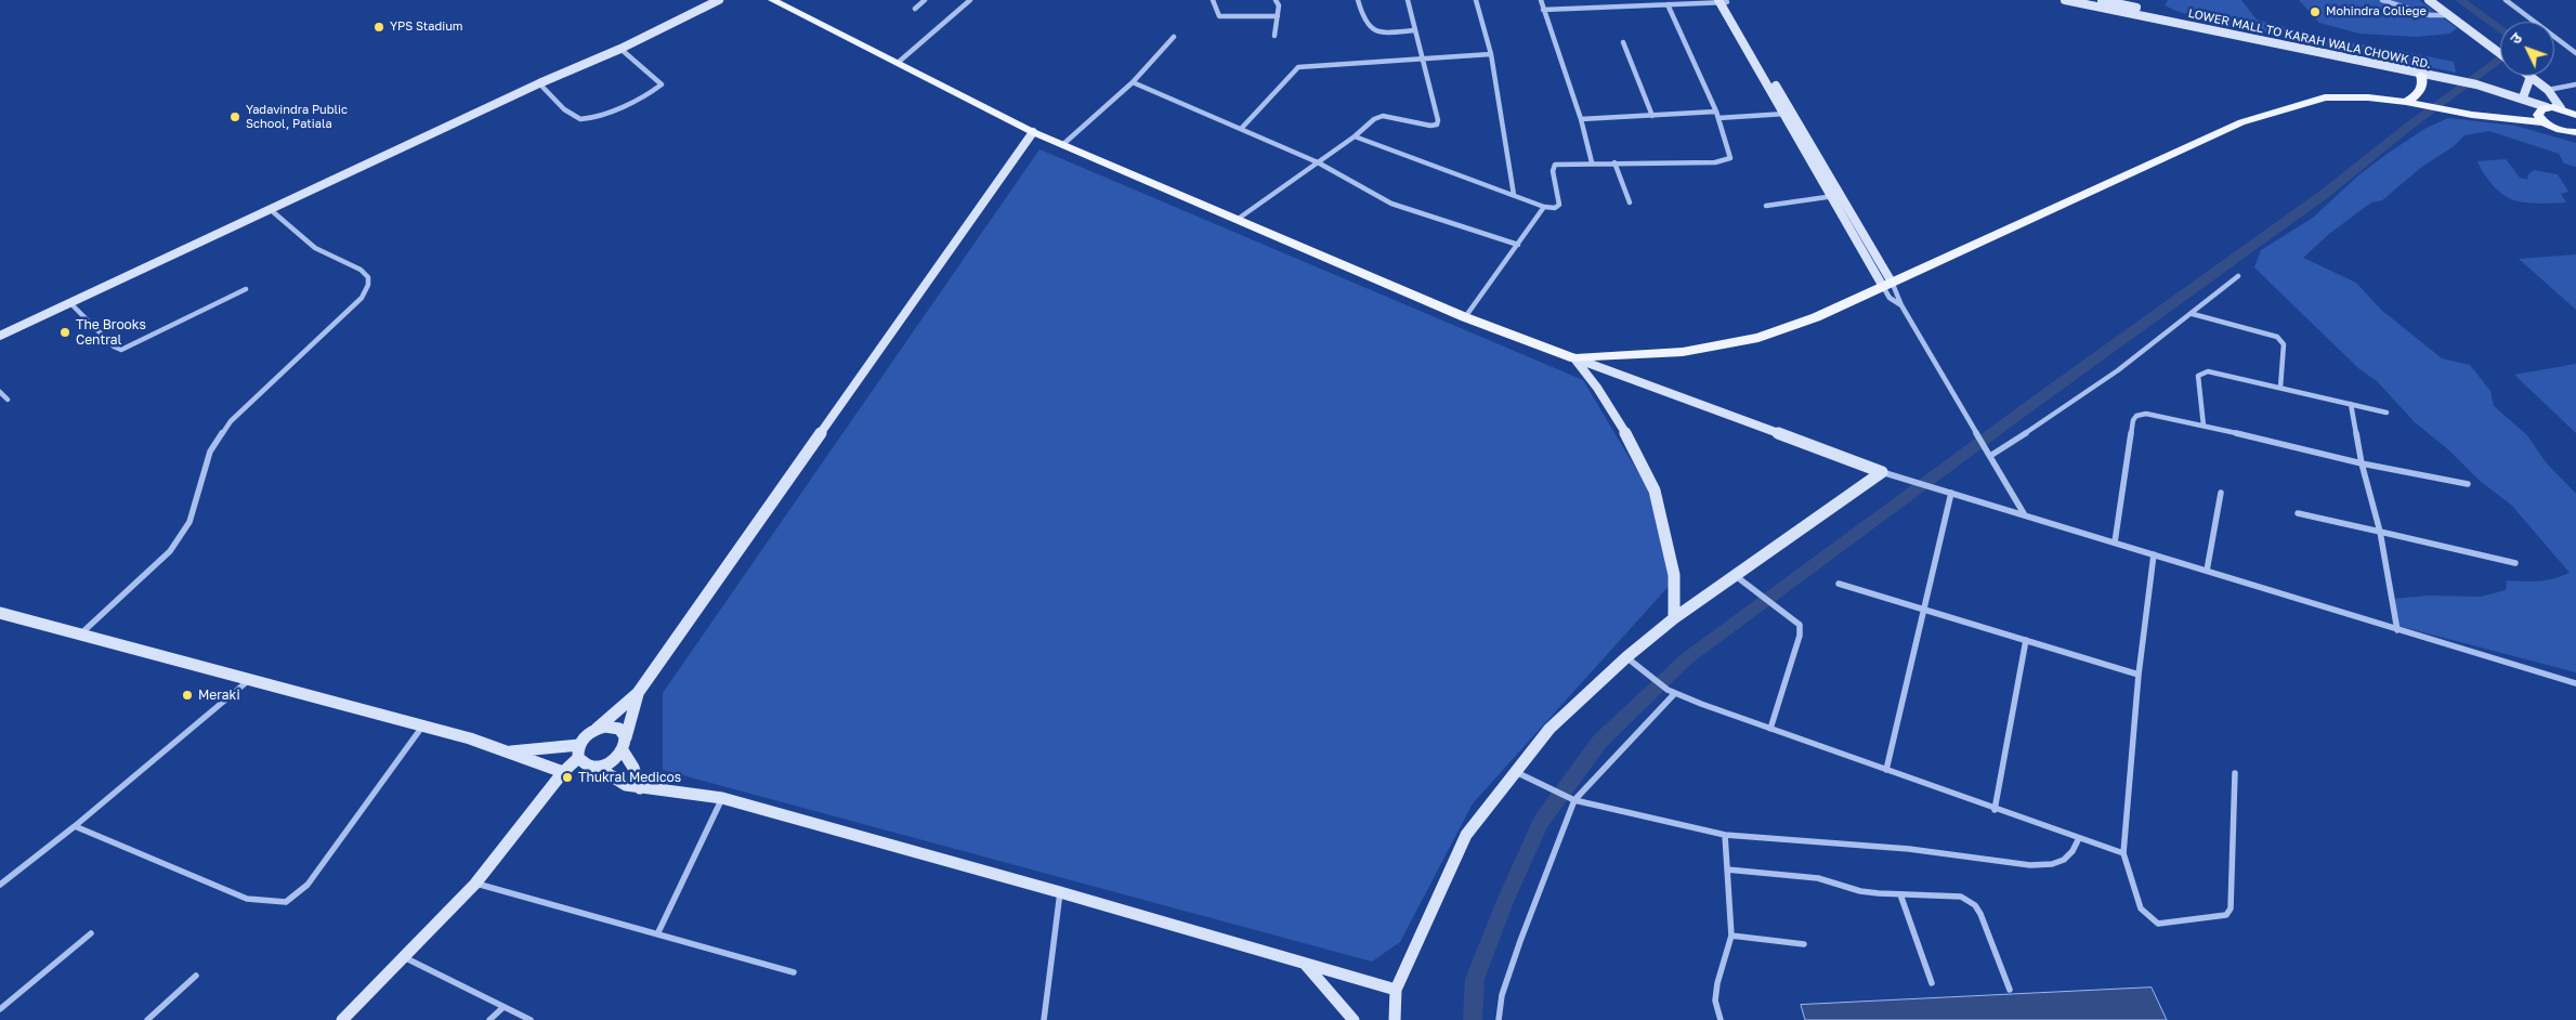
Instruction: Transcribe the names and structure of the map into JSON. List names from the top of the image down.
{
  "streets": {
    "street": ["LOWER MALL TO KARAH WALA CHOWK RD."]
  },
  "places": [
    "Mohindra College",
    "YPS Stadium",
    "Yadavindra Public School, Patiala",
    "The Brooks Central",
    "Meraki",
    "Thukral Medicos"
  ],
  "north": "top left"
}
